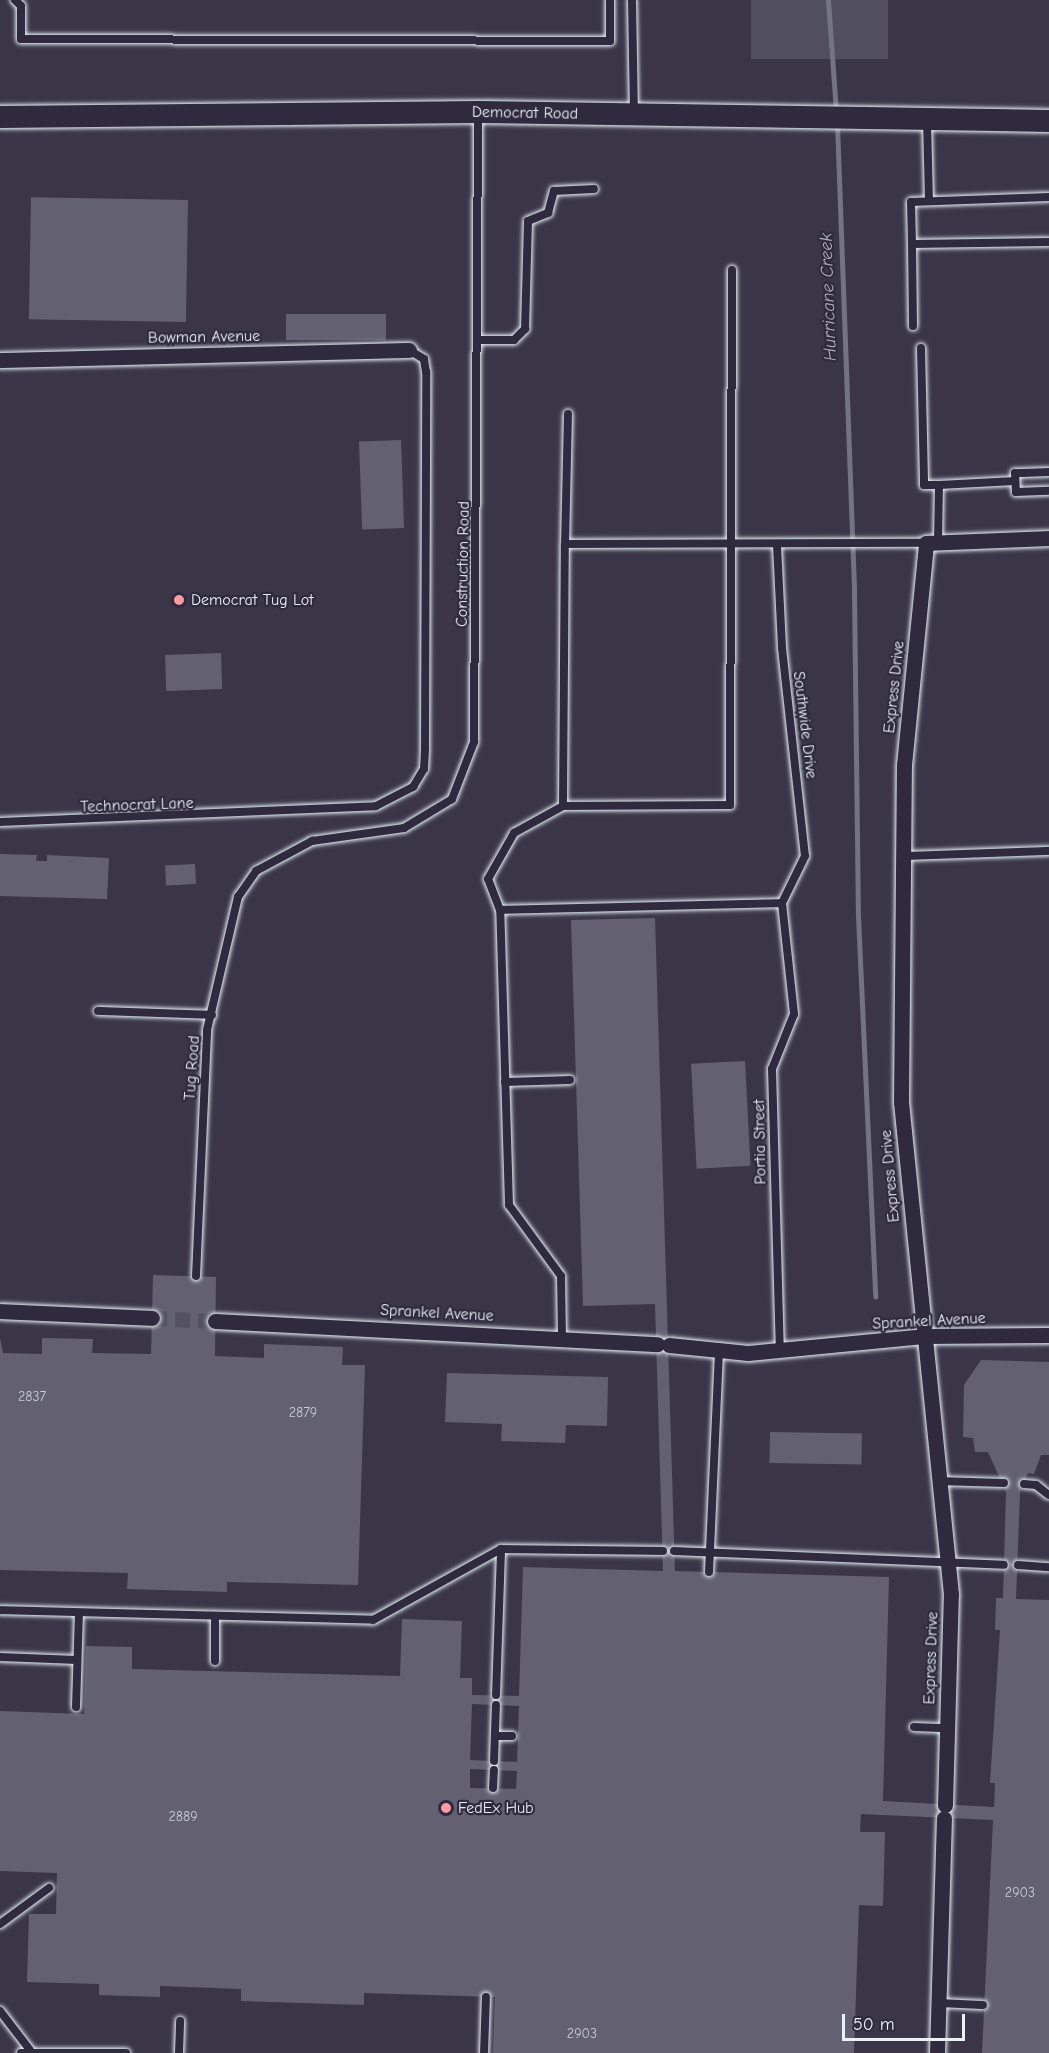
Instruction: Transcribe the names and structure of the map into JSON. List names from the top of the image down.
{
  "streets": {
    "main road": ["Democrat Road"],
    "street": ["Bowman Avenue", "Express Drive", "Sprankel Avenue"],
    "lane": [
      "Construction Road",
      "Southwide Drive",
      "Technocrat Lane",
      "Tug Road",
      "Portia Street"
    ]
  },
  "crossings": [
    ["Democrat Road", "Construction Road"],
    ["Bowman Avenue", "Technocrat Lane"],
    ["Construction Road", "Tug Road"],
    ["Express Drive", "Sprankel Avenue"],
    ["Southwide Drive", "Portia Street"],
    ["Portia Street", "Sprankel Avenue"]
  ],
  "water": ["Hurricane Creek"],
  "places": ["Democrat Tug Lot", "FedEx Hub"],
  "house_numbers": [
    "2837",
    "2879",
    "2889",
    "2903",
    "2903"
  ],
  "scale_bar": "50 m"
}
